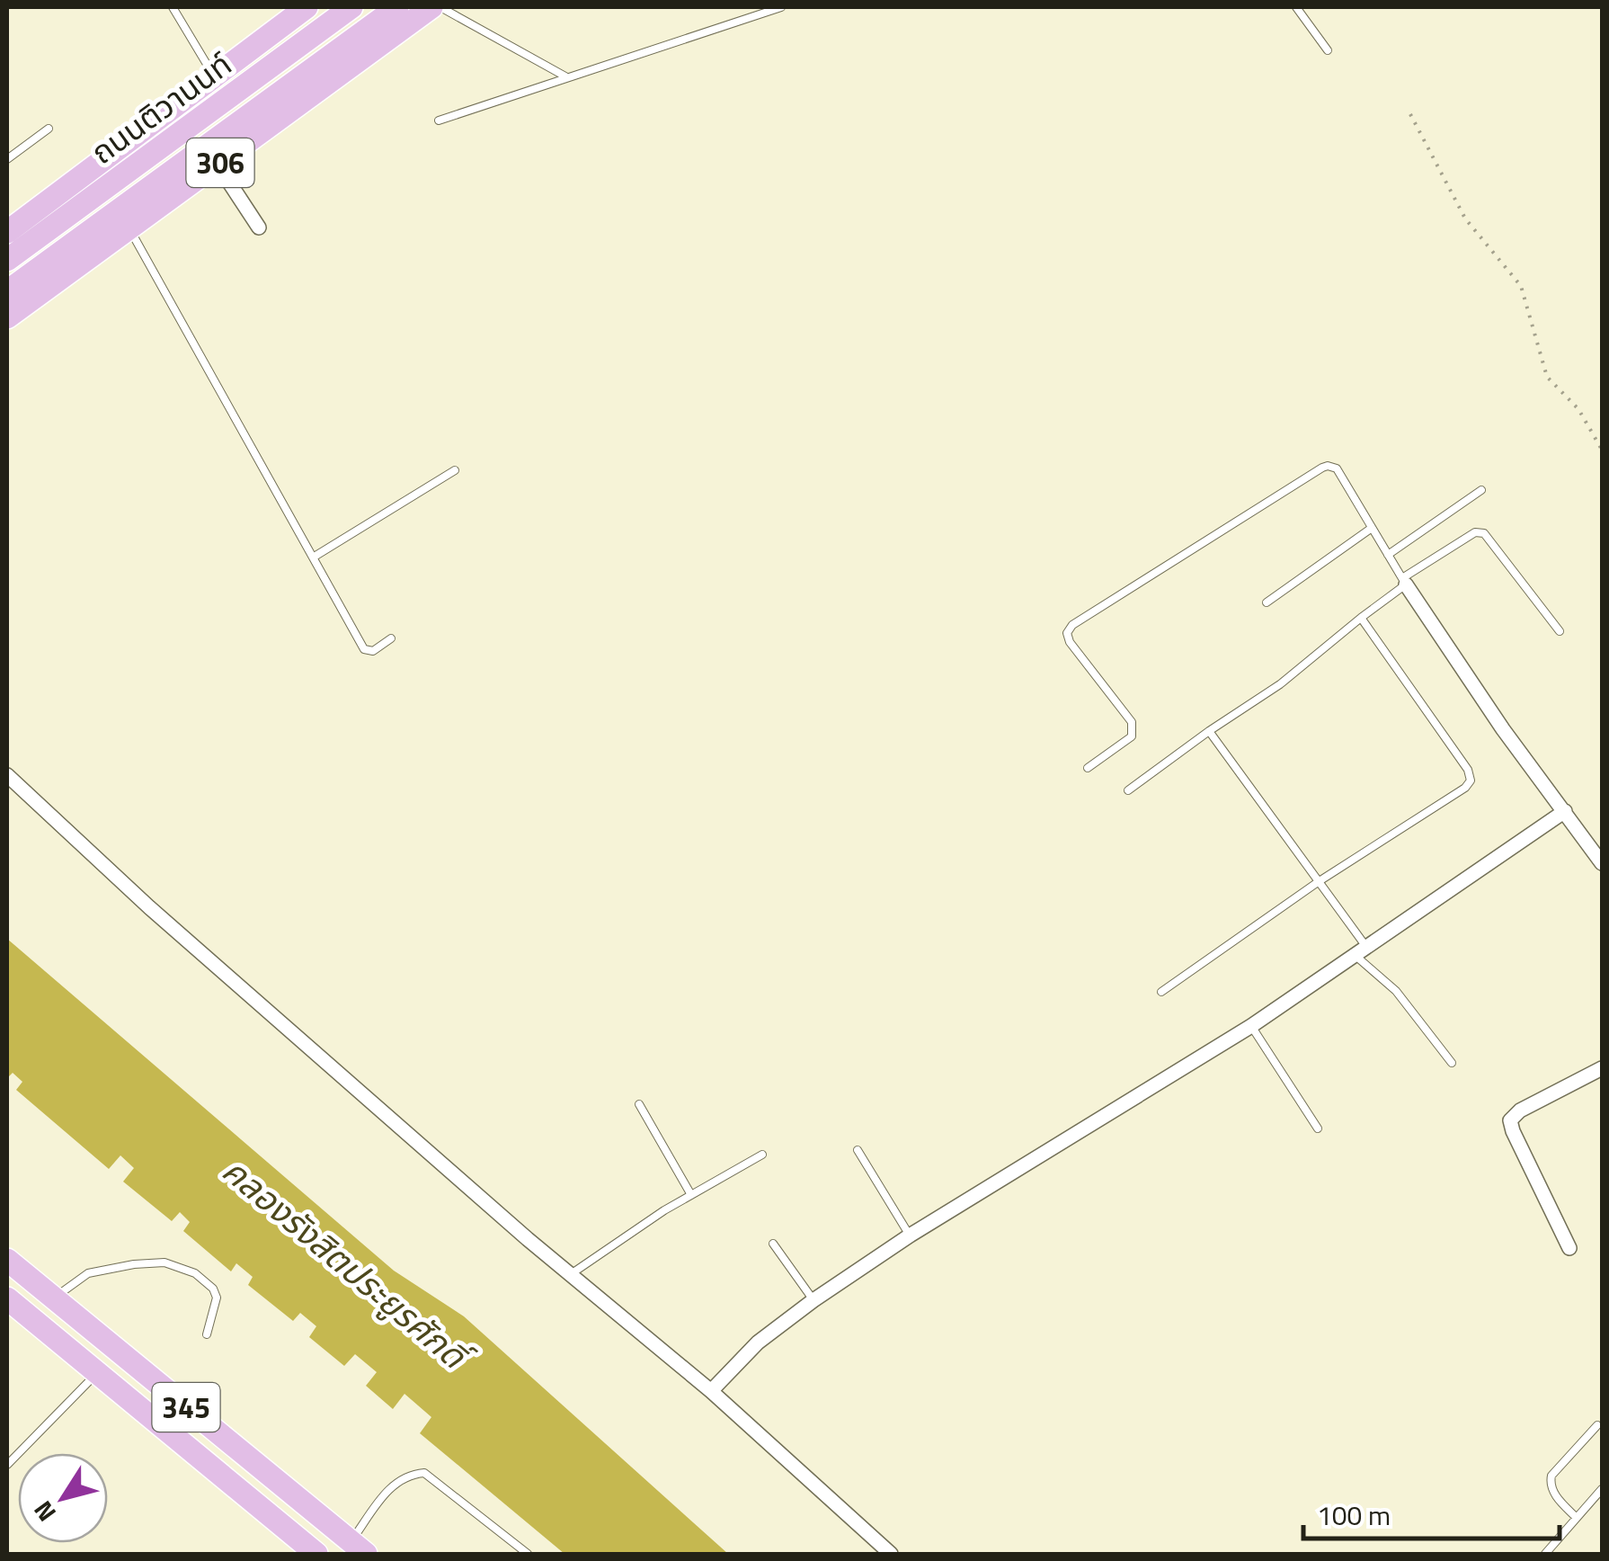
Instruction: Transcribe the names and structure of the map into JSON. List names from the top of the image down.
{
  "streets": {
    "main road": ["ถนนติวานนท์", "306", "345"]
  },
  "water": ["คลองรังสิตประยูรศักดิ์"],
  "scale_bar": "100 m",
  "north": "bottom left"
}
